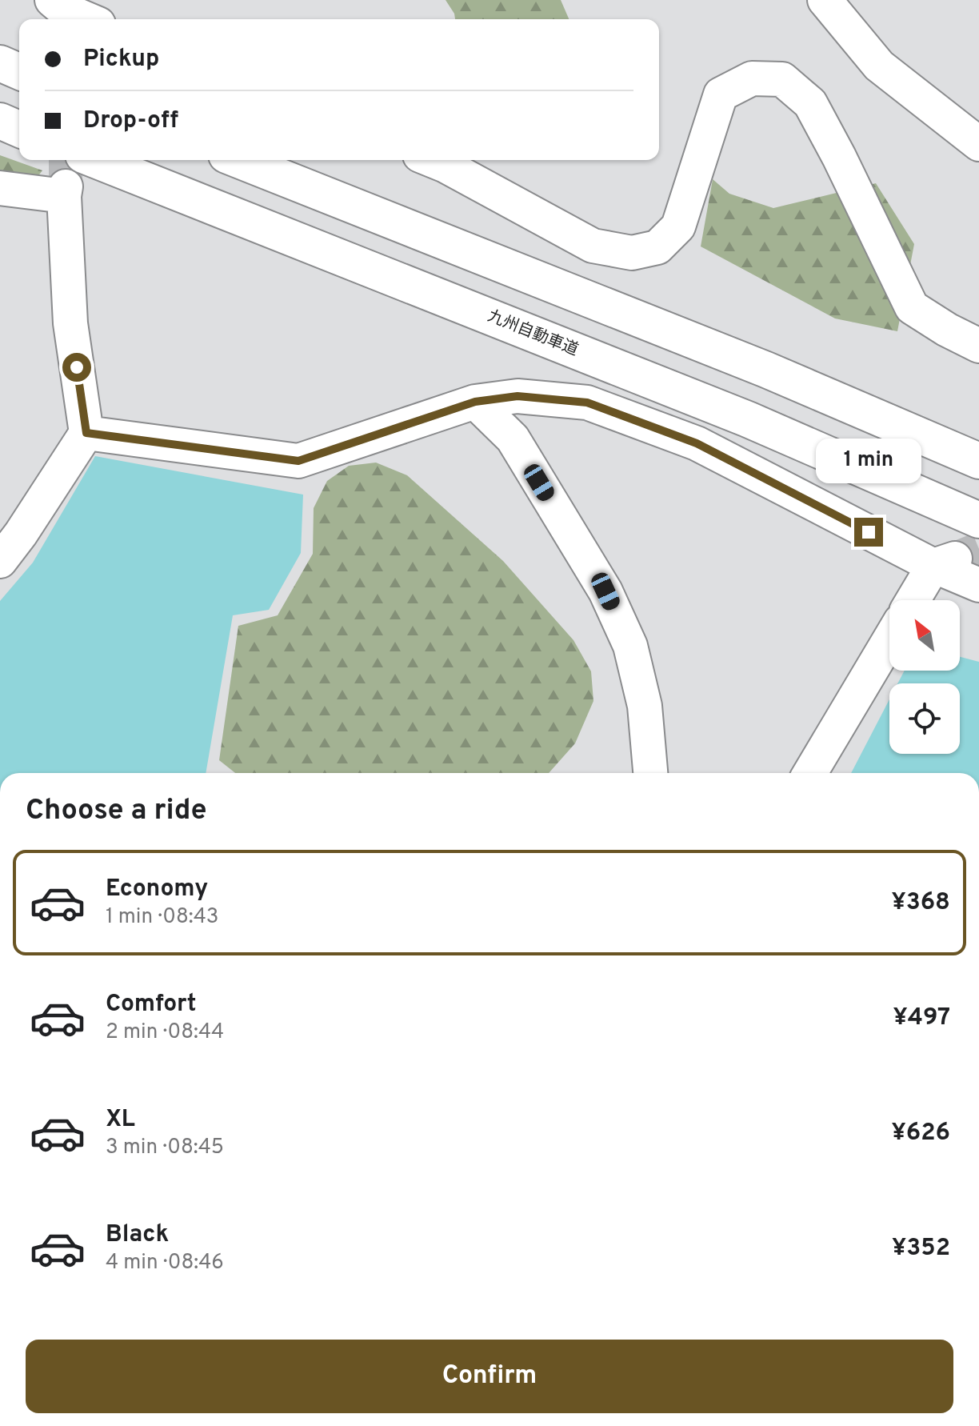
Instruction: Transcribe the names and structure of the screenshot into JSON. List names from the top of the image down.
{
  "streets": {
    "highway": ["九州自動車道"]
  },
  "north": "top left",
  "page": {
    "banner": ["Pickup", "Drop-off"],
    "bubble": "1 min",
    "heading": "Choose a ride",
    "list": [
      {
        "name": "Economy",
        "note": "1 min · 08:43",
        "value": "¥368"
      },
      {
        "name": "Comfort",
        "note": "2 min · 08:44",
        "value": "¥497"
      },
      {
        "name": "XL",
        "note": "3 min · 08:45",
        "value": "¥626"
      },
      {
        "name": "Black",
        "note": "4 min · 08:46",
        "value": "¥352"
      }
    ],
    "buttons": "Confirm"
  }
}
